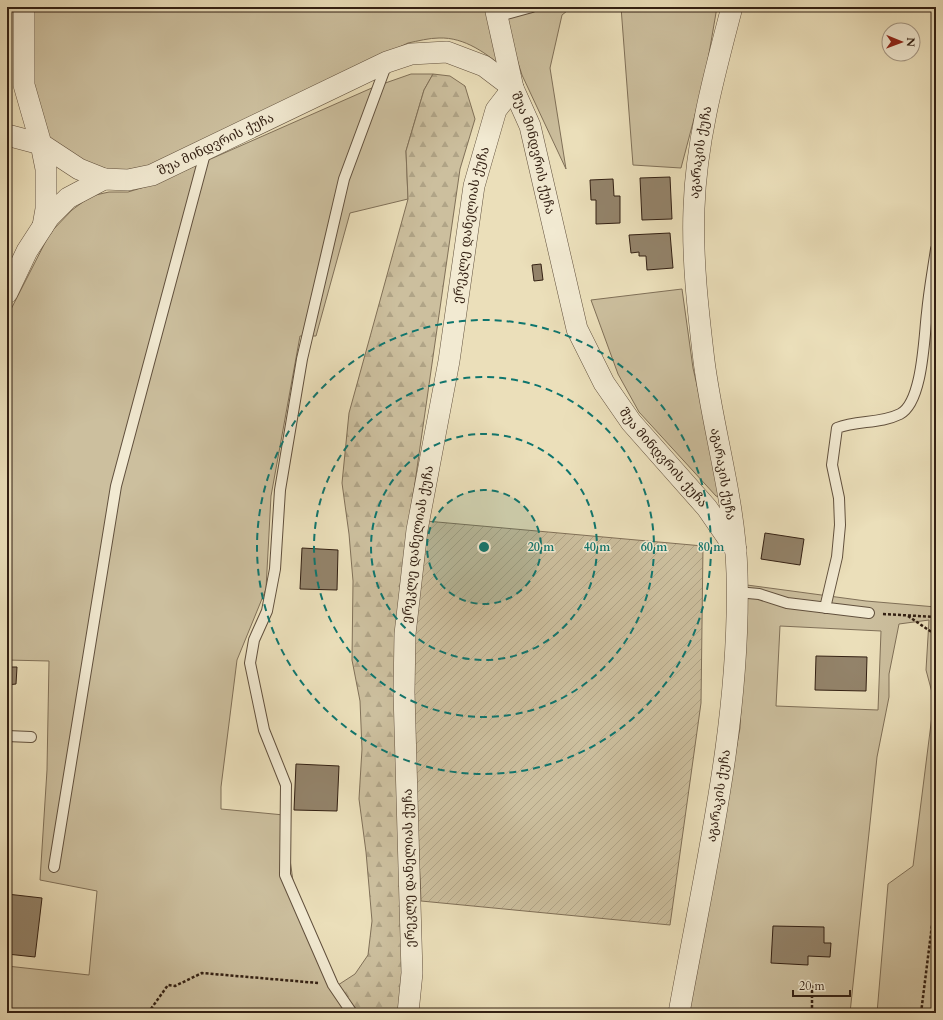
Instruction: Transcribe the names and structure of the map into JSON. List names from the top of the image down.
{
  "streets": {
    "street": ["შუა მინდვრის ქუჩა", "აგარაკის ქუჩა", "ერეკლე დანელიას ქუჩა"]
  },
  "crossings": [
    ["შუა მინდვრის ქუჩა", "აგარაკის ქუჩა"],
    ["შუა მინდვრის ქუჩა", "ერეკლე დანელიას ქუჩა"]
  ],
  "scale_bar": "20 m",
  "north": "right",
  "rings": [
    "20 m",
    "40 m",
    "60 m",
    "80 m"
  ]
}
